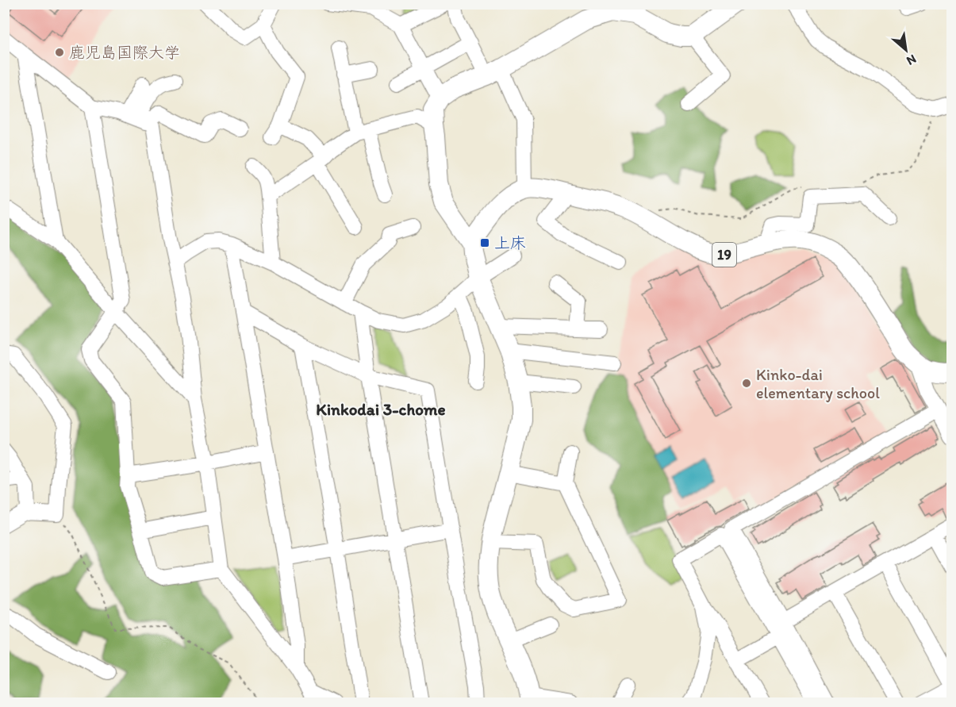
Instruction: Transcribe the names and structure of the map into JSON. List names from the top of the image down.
{
  "streets": {
    "main road": ["19"]
  },
  "districts": ["Kinkodai 3-chome"],
  "places": {
    "other": ["鹿児島国際大学", "Kinko-dai elementary school"],
    "transit": ["上床"]
  },
  "north": "bottom right"
}
